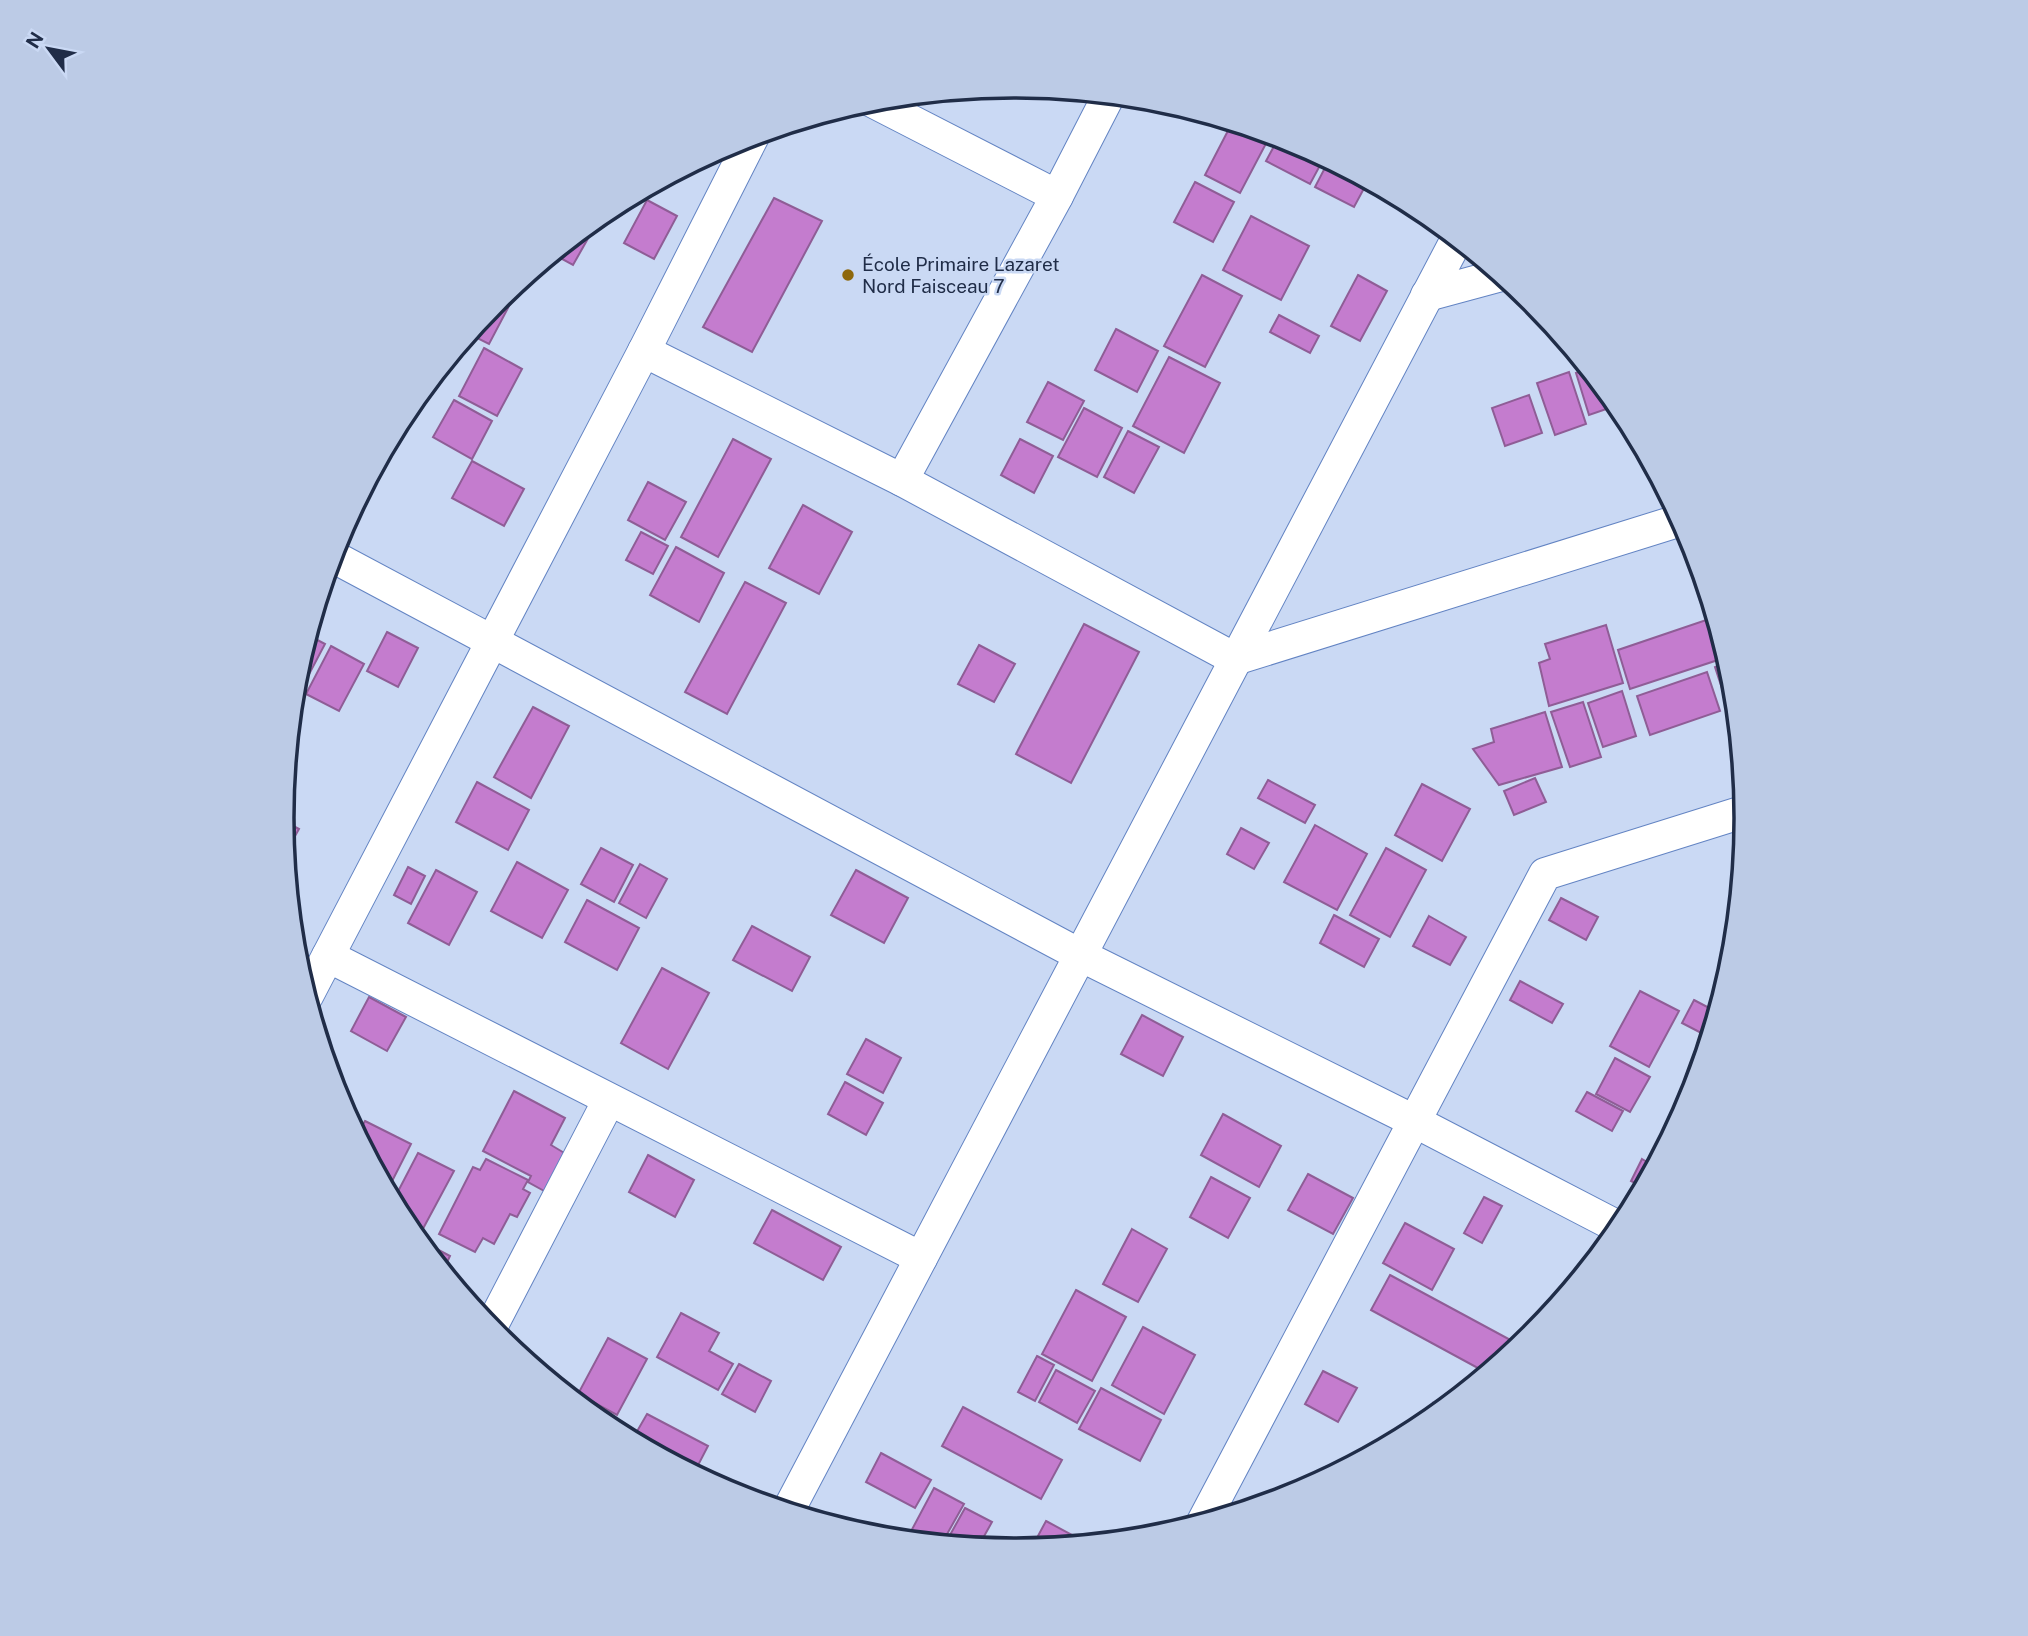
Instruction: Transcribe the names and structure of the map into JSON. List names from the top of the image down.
{
  "places": ["École Primaire Lazaret Nord Faisceau 7"],
  "north": "top left"
}
